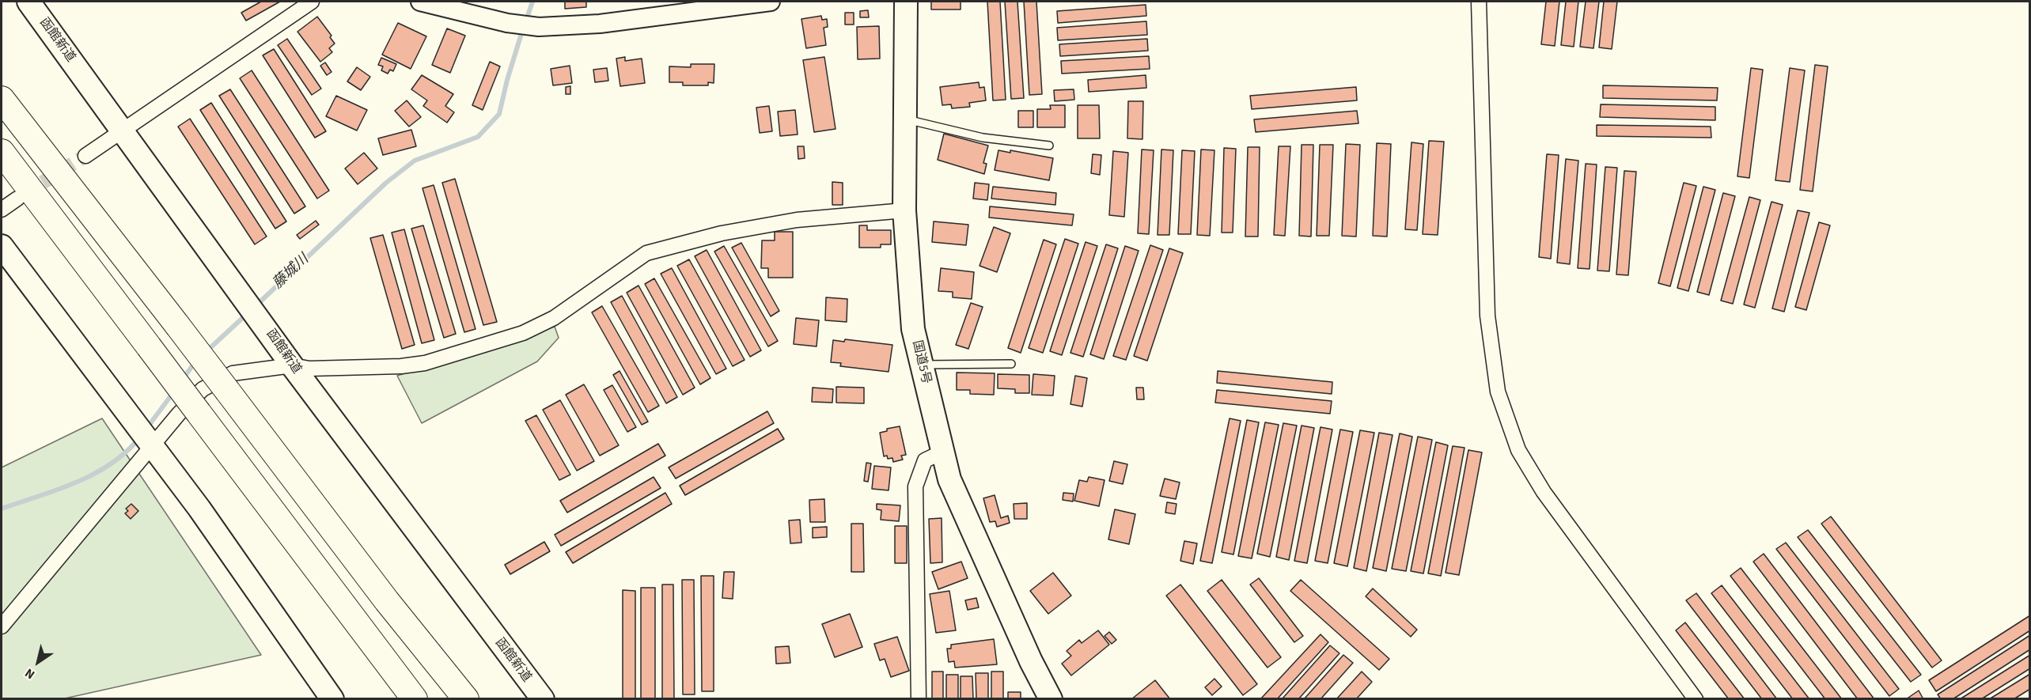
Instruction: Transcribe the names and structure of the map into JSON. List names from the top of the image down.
{
  "streets": {
    "highway": ["函館新道", "国道5号"]
  },
  "water": ["藤城川"],
  "north": "bottom left"
}
